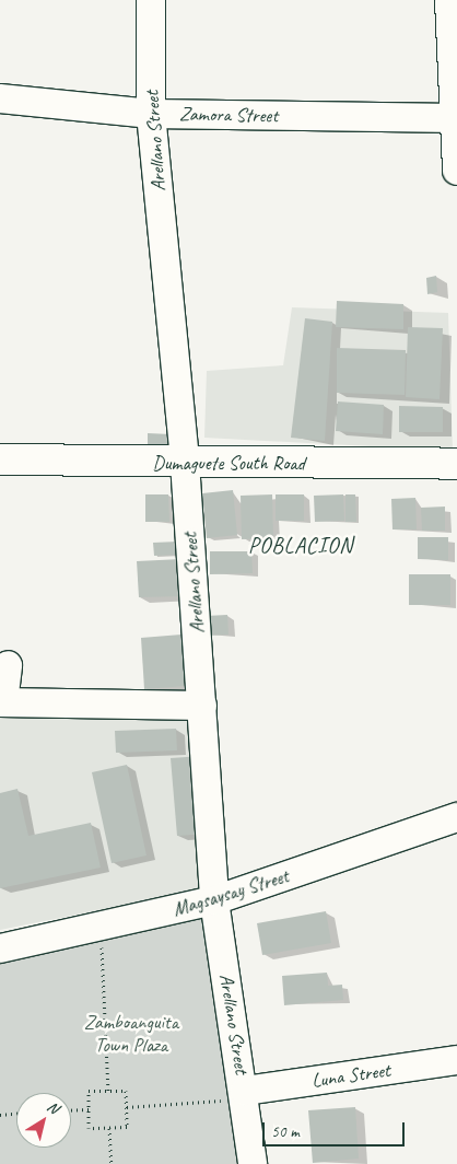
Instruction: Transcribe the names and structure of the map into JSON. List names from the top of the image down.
{
  "streets": {
    "highway": ["Dumaguete South Road"],
    "street": [
      "Zamora Street",
      "Arellano Street",
      "Magsaysay Street",
      "Luna Street"
    ]
  },
  "crossings": [
    ["Zamora Street", "Arellano Street"],
    ["Arellano Street", "Dumaguete South Road"],
    ["Arellano Street", "Magsaysay Street"],
    ["Arellano Street", "Luna Street"]
  ],
  "districts": ["POBLACION"],
  "parks": ["Zamboanguita Town Plaza"],
  "scale_bar": "50 m",
  "north": "top right"
}
